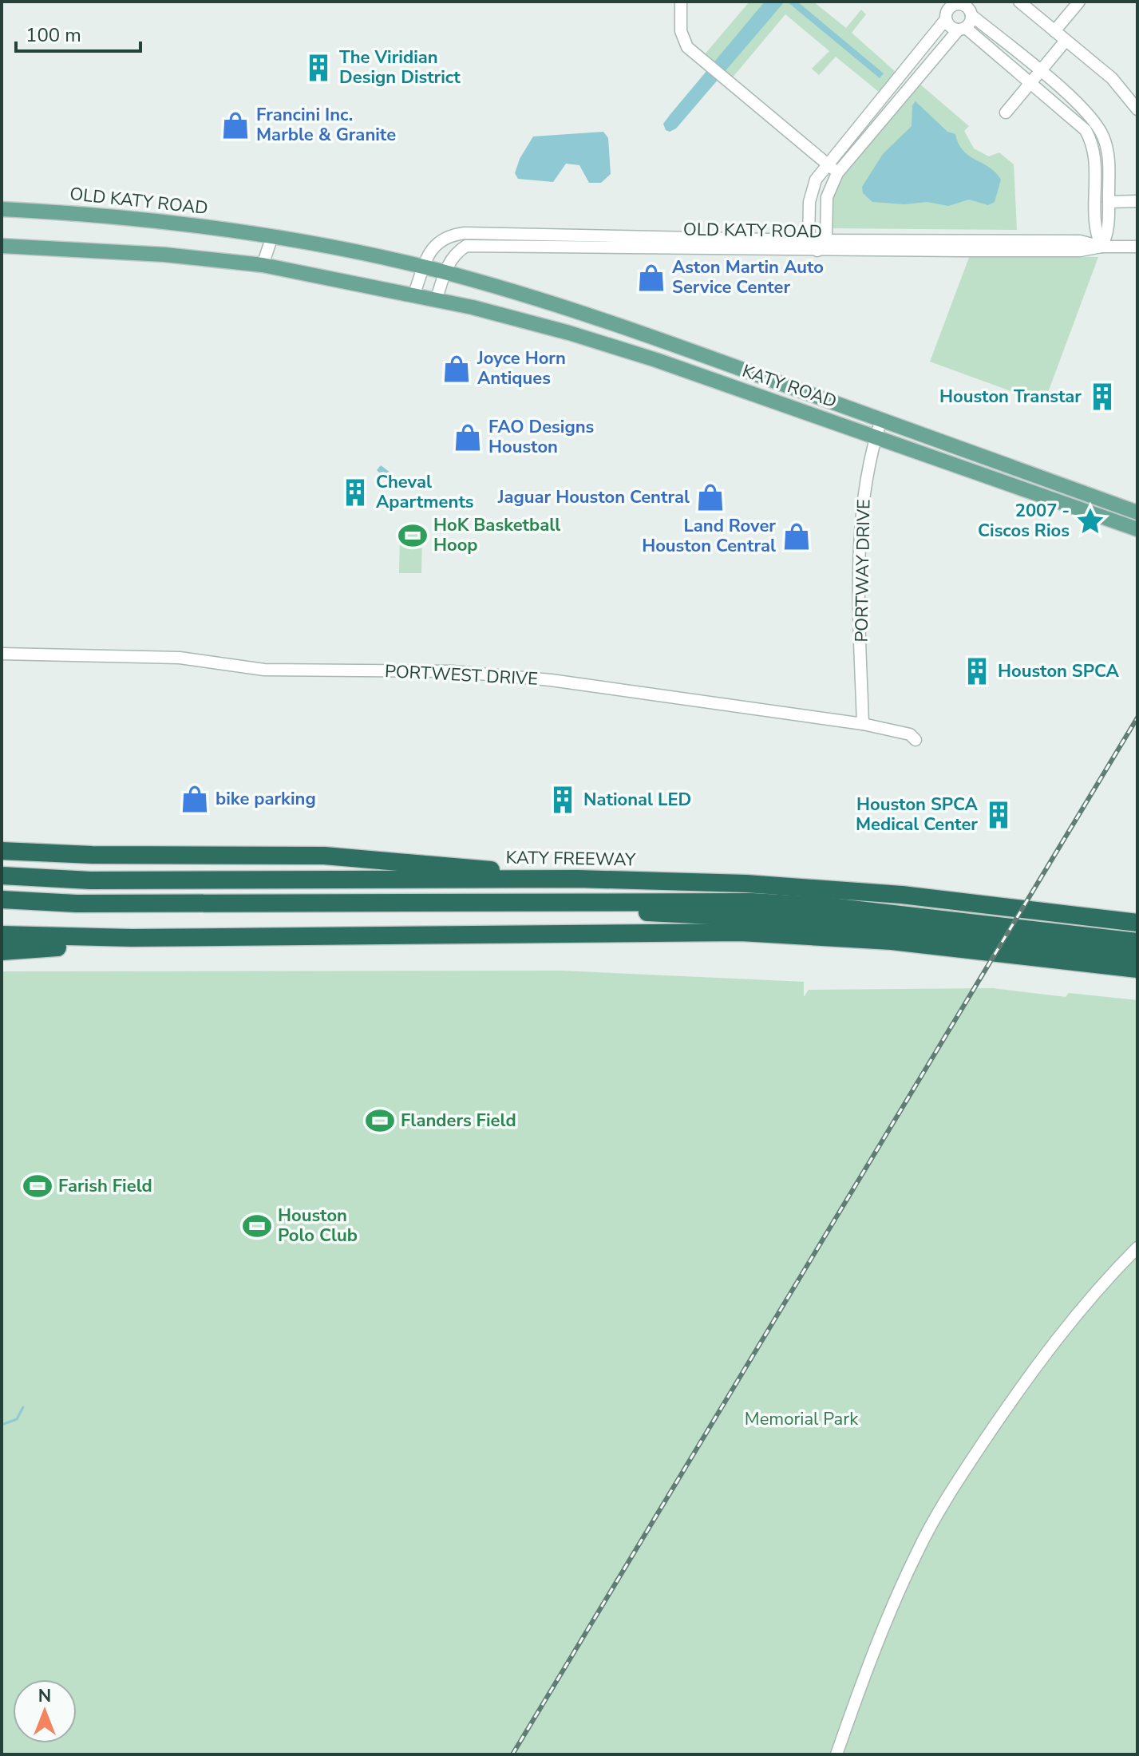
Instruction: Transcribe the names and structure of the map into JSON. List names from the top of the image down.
{
  "streets": {
    "highway": ["KATY FREEWAY"],
    "main road": ["OLD KATY ROAD", "KATY ROAD"],
    "street": ["PORTWAY DRIVE", "PORTWEST DRIVE"]
  },
  "crossings": [
    ["OLD KATY ROAD", "KATY ROAD"],
    ["KATY ROAD", "PORTWAY DRIVE"],
    ["PORTWAY DRIVE", "PORTWEST DRIVE"]
  ],
  "parks": ["Memorial Park"],
  "places": {
    "building": [
      "The Viridian Design District",
      "Houston Transtar",
      "Cheval Apartments",
      "Houston SPCA",
      "National LED",
      "Houston SPCA Medical Center"
    ],
    "shop": [
      "Francini Inc. Marble & Granite",
      "Aston Martin Auto Service Center",
      "Joyce Horn Antiques",
      "FAO Designs Houston",
      "Jaguar Houston Central",
      "Land Rover Houston Central",
      "bike parking"
    ],
    "place": ["2007 - Ciscos Rios"],
    "sports": [
      "HoK Basketball Hoop",
      "Flanders Field",
      "Farish Field",
      "Houston Polo Club"
    ]
  },
  "scale_bar": "100 m",
  "north": "top"
}
